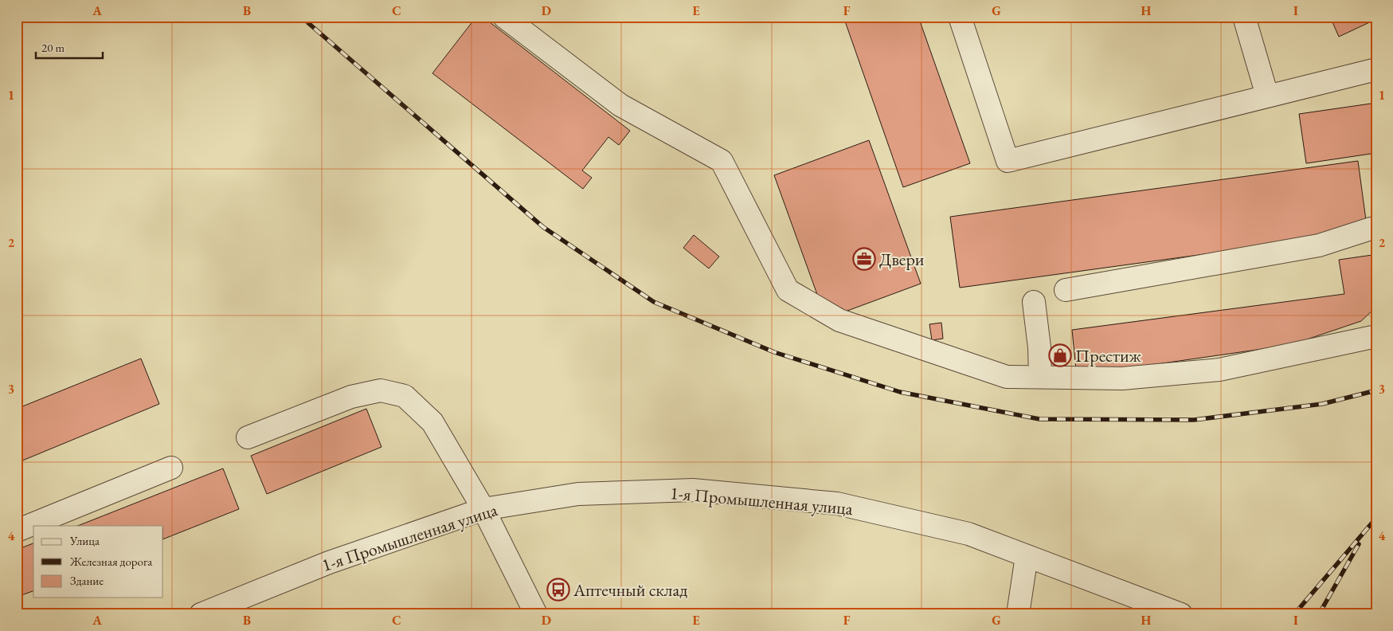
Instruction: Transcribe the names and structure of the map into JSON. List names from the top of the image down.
{
  "streets": {
    "street": ["1-я Промышленная улица"]
  },
  "places": {
    "office": ["Двери"],
    "shop": ["Престиж"],
    "bus stop": ["Аптечный склад"]
  },
  "legend": ["Улица", "Железная дорога", "Здание"],
  "scale_bar": "20 m",
  "grid": {
    "columns": [
      "A",
      "B",
      "C",
      "D",
      "E",
      "F",
      "G",
      "H",
      "I"
    ],
    "rows": [
      "1",
      "2",
      "3",
      "4"
    ]
  }
}
